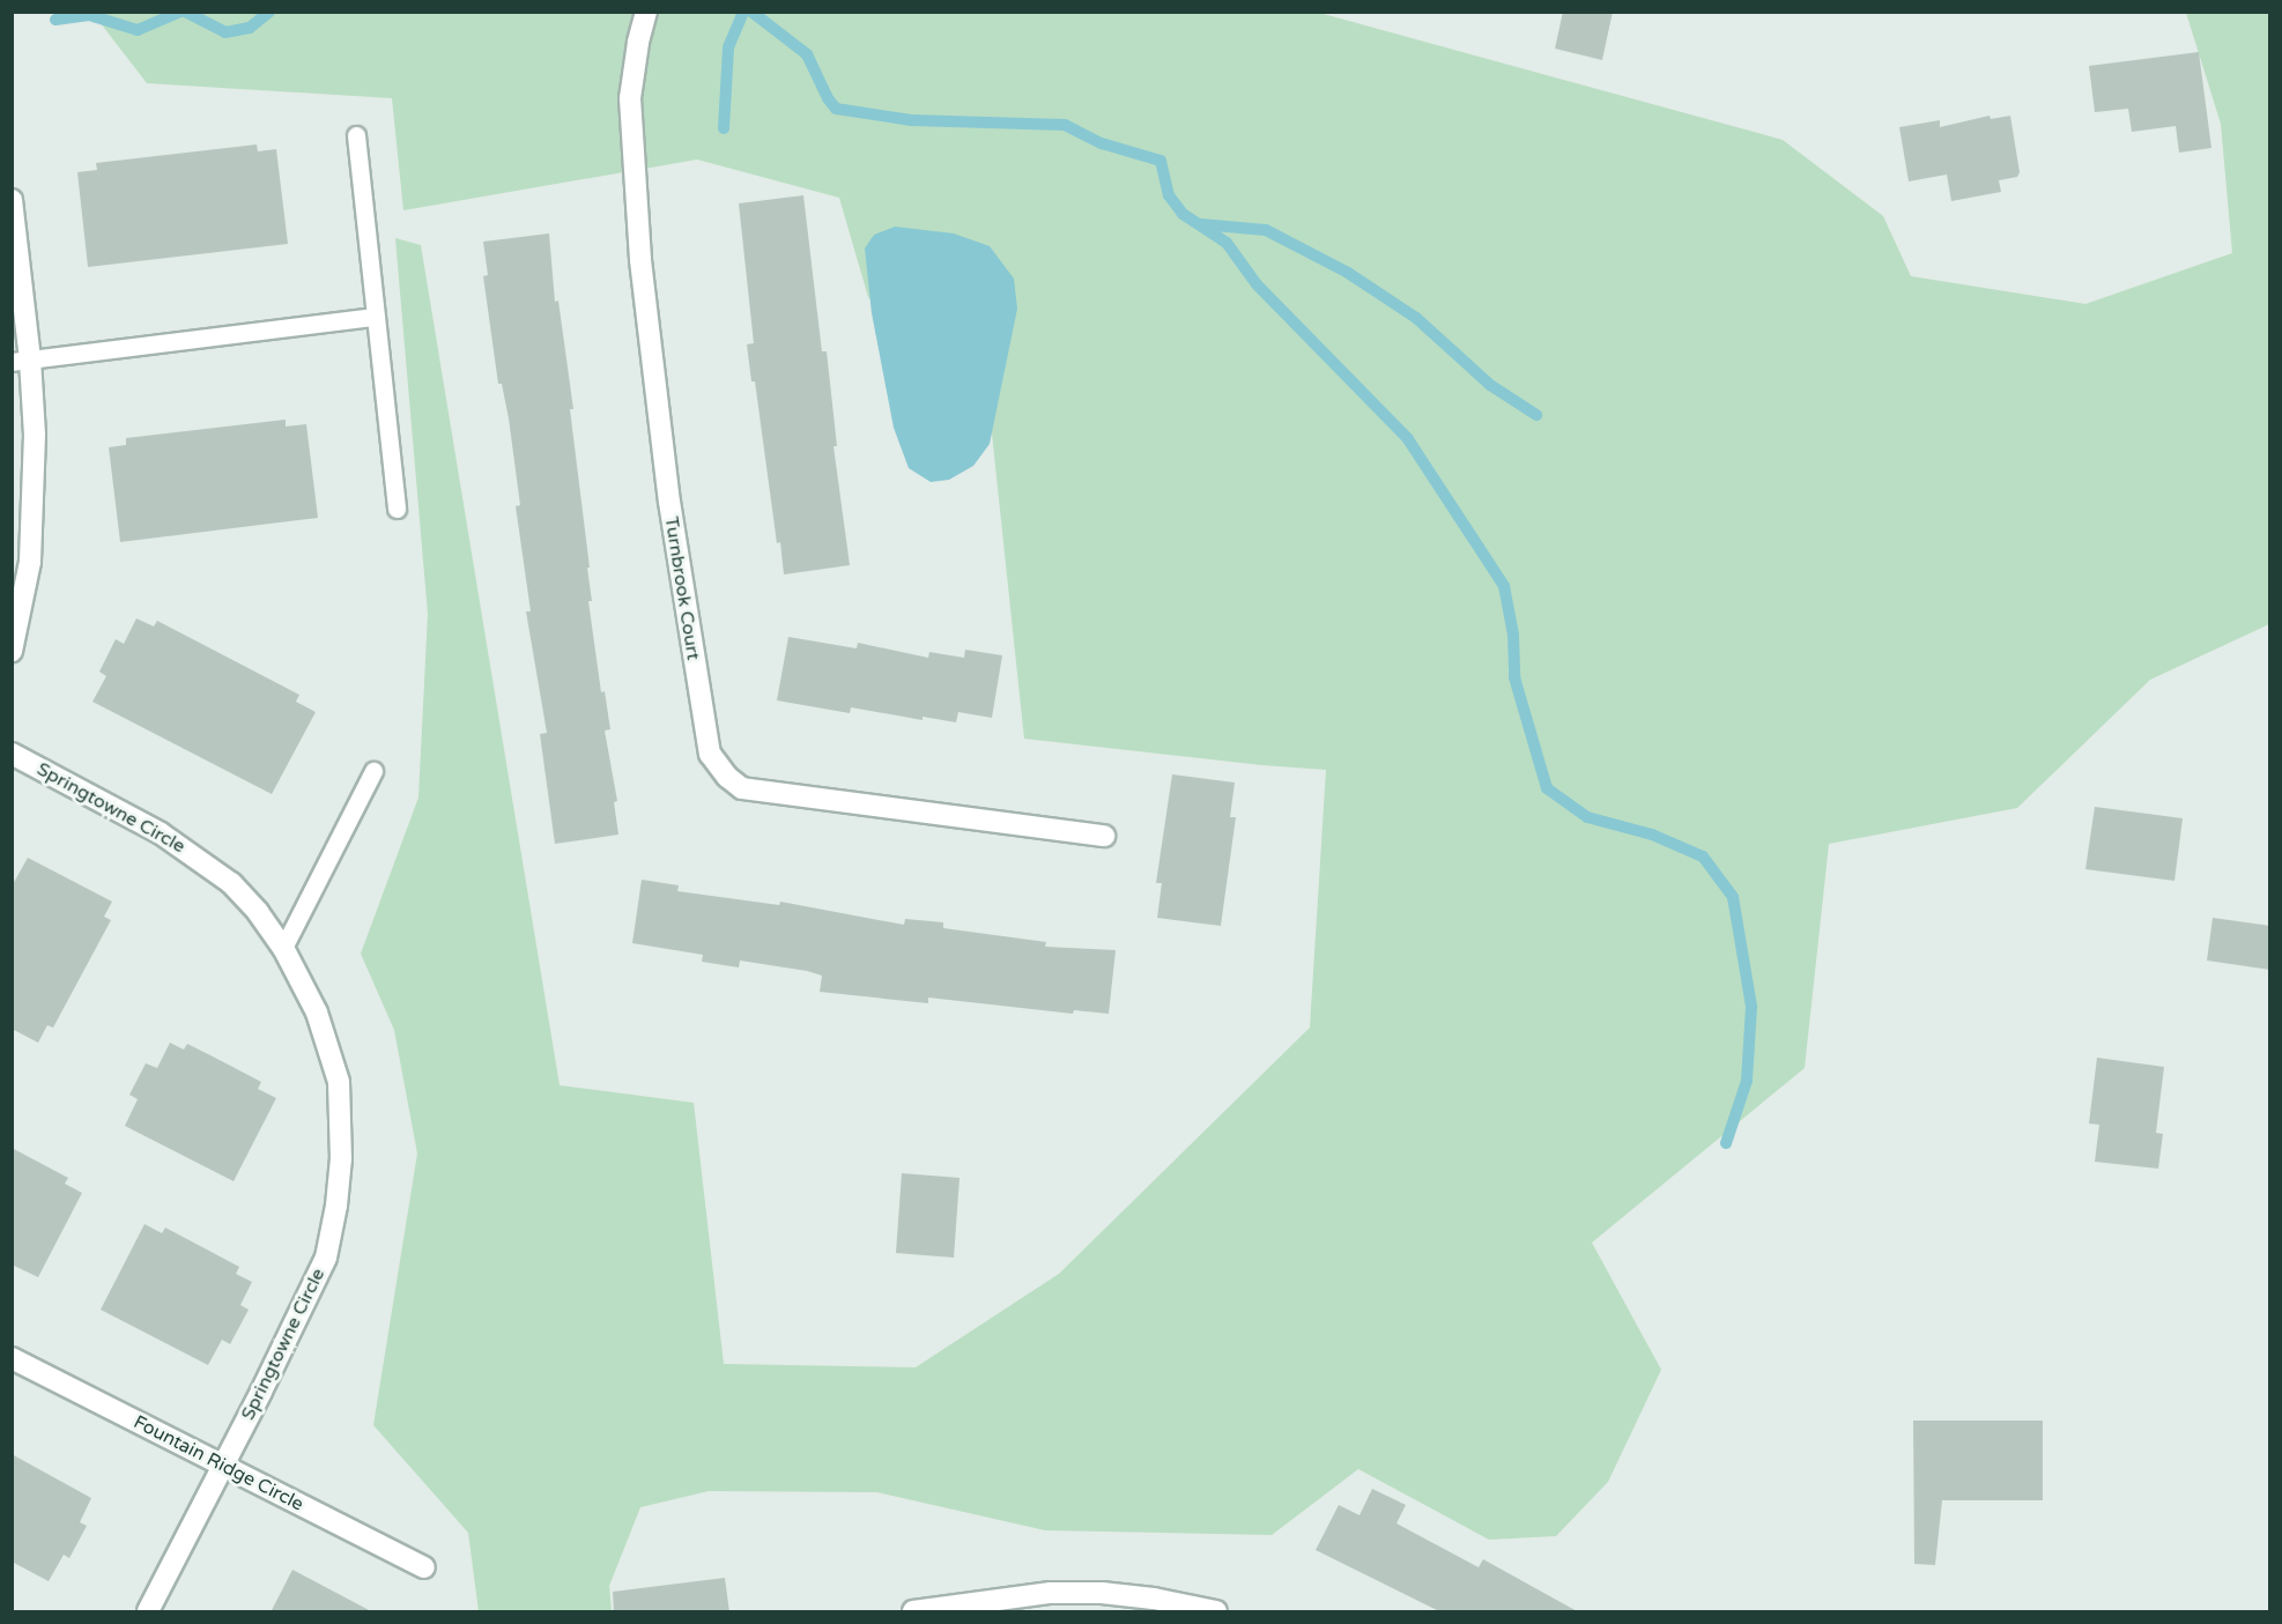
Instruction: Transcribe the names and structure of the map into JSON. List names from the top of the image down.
{
  "streets": {
    "street": ["Turnbrook Court", "Springtowne Circle", "Fountain Ridge Circle"]
  },
  "crossings": [
    ["Springtowne Circle", "Fountain Ridge Circle"]
  ]
}
